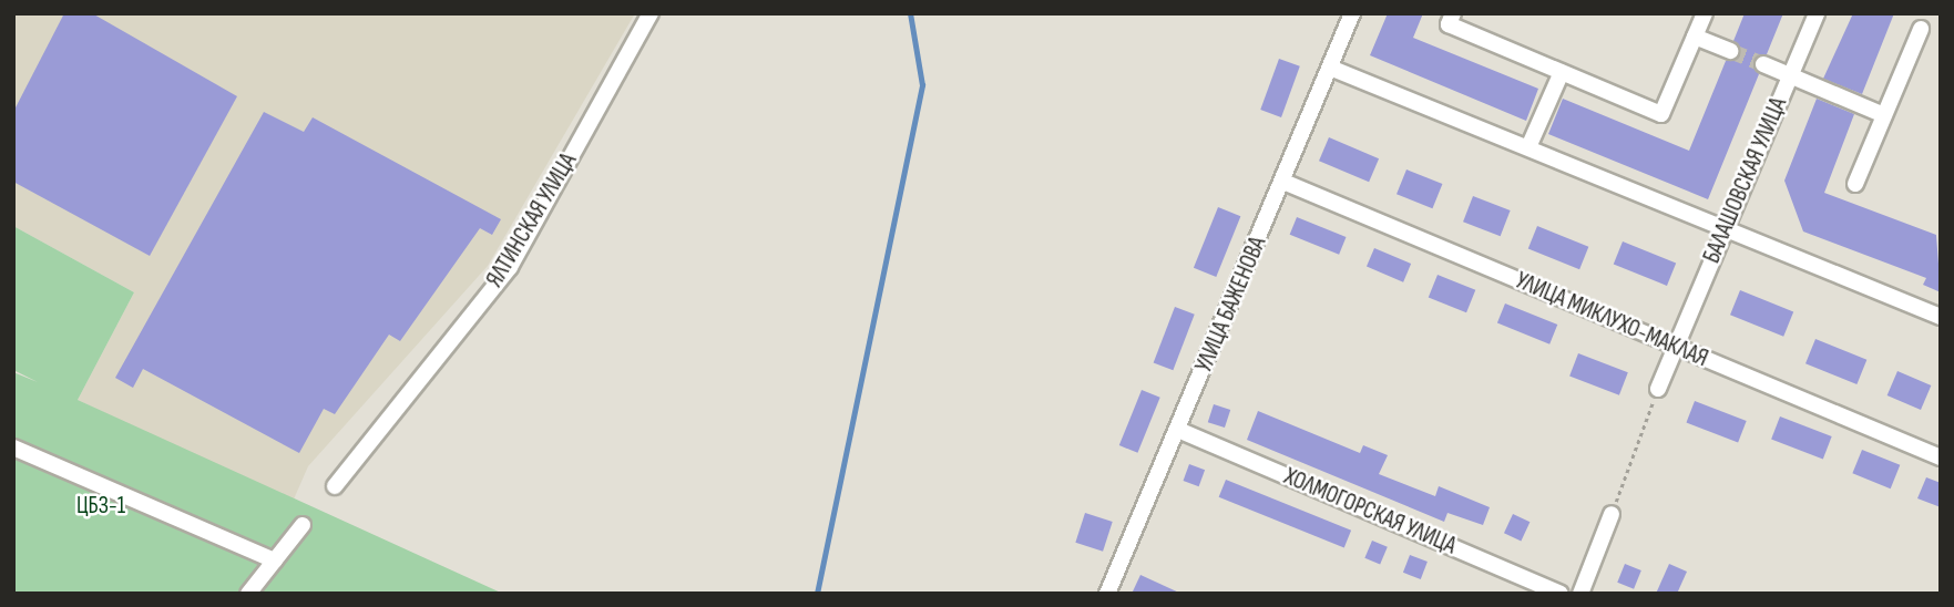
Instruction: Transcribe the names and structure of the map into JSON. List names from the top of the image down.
{
  "streets": {
    "street": [
      "БАЛАШОВСКАЯ УЛИЦА",
      "ЯЛТИНСКАЯ УЛИЦА",
      "УЛИЦА БАЖЕНОВА",
      "УЛИЦА МИКЛУХО-МАКЛАЯ",
      "ХОЛМОГОРСКАЯ УЛИЦА"
    ]
  },
  "crossings": [
    ["БАЛАШОВСКАЯ УЛИЦА", "УЛИЦА МИКЛУХО-МАКЛАЯ"],
    ["УЛИЦА БАЖЕНОВА", "УЛИЦА МИКЛУХО-МАКЛАЯ"],
    ["УЛИЦА БАЖЕНОВА", "ХОЛМОГОРСКАЯ УЛИЦА"]
  ],
  "parks": ["ЦБЗ-1"]
}
